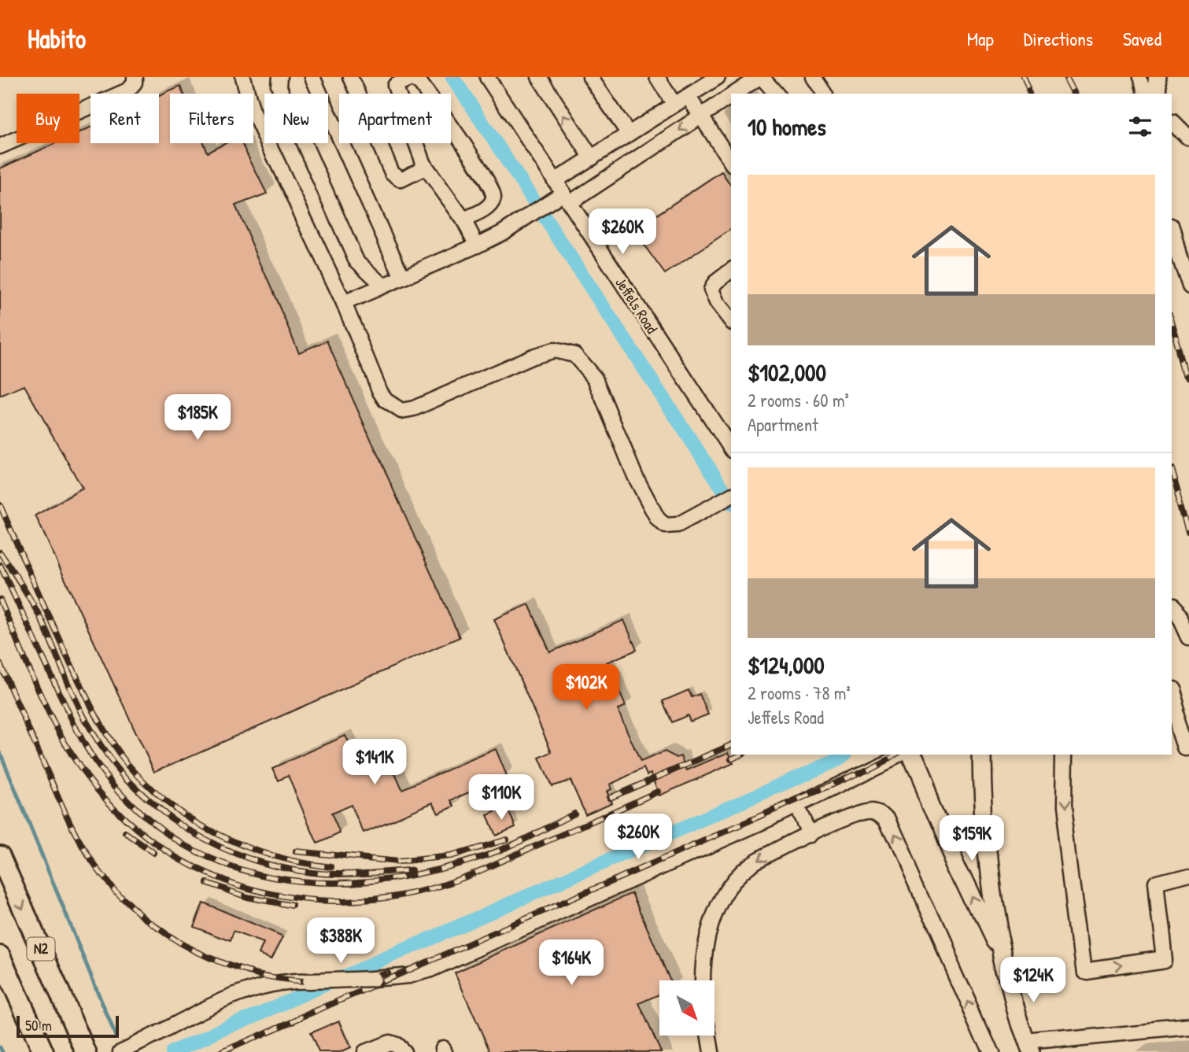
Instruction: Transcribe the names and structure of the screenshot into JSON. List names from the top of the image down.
{
  "streets": {
    "highway": ["N2"],
    "street": ["Jeffels Road"]
  },
  "scale_bar": "50 m",
  "north": "bottom right",
  "page": {
    "header": "Habito",
    "nav": ["Map", "Directions", "Saved"],
    "chip": [
      "Buy",
      "Rent",
      "Filters",
      "New",
      "Apartment"
    ],
    "heading": "10 homes",
    "list": [
      {
        "name": "$102,000",
        "note": "2 rooms · 60 m² · Apartment"
      },
      {
        "name": "$124,000",
        "note": "2 rooms · 78 m² · Jeffels Road"
      }
    ],
    "price": [
      "$260K",
      "$185K",
      "$102K",
      "$141K",
      "$110K",
      "$260K",
      "$159K",
      "$388K",
      "$164K",
      "$124K"
    ],
    "scale": "50 m"
  }
}
